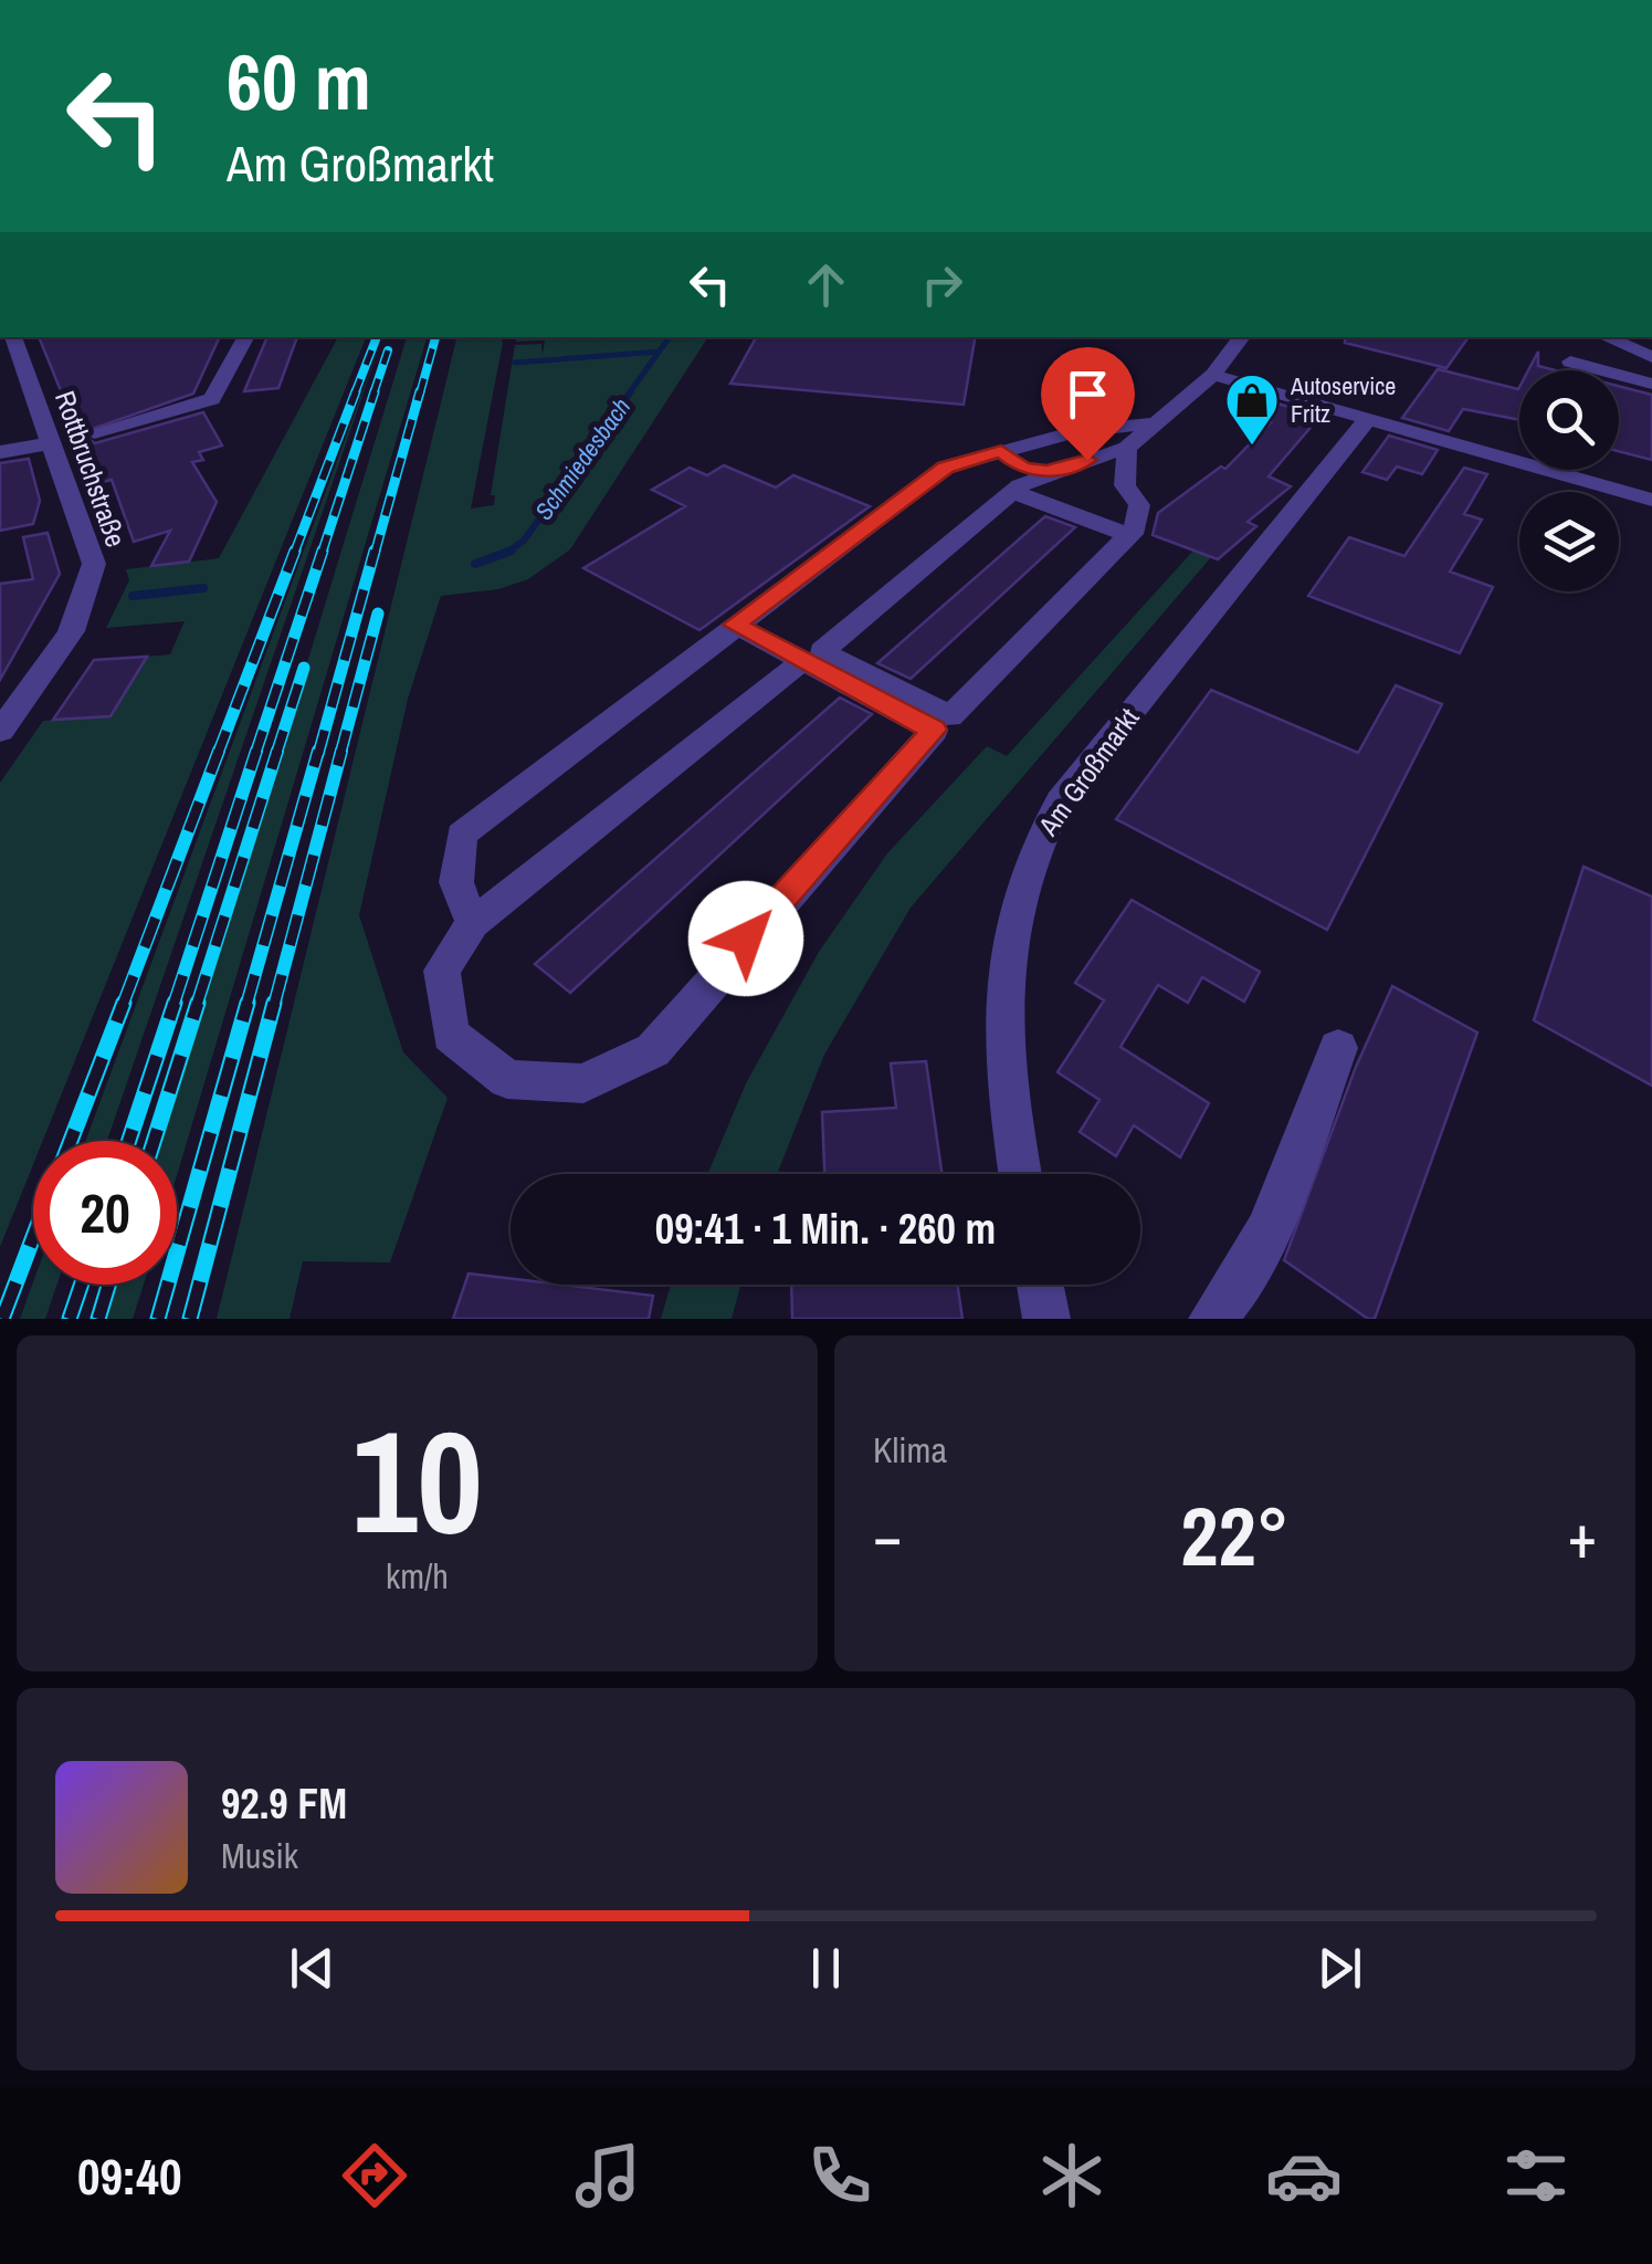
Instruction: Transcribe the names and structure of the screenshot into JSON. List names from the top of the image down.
{
  "streets": {
    "street": ["Rottbruchstraße", "Am Großmarkt"]
  },
  "water": ["Schmiedesbach"],
  "places": {
    "shop": ["Autoservice Fritz"]
  },
  "page": {
    "turn": ["60 m", "Am Großmarkt"],
    "limit": "20",
    "trip": "09:41 · 1 Min. · 260 m",
    "tile": [
      ["10", "km/h"],
      "Klima"
    ],
    "heat": ["−", "22°", "+"],
    "song": ["92.9 FM", "Musik"],
    "tabs": "09:40"
  }
}
